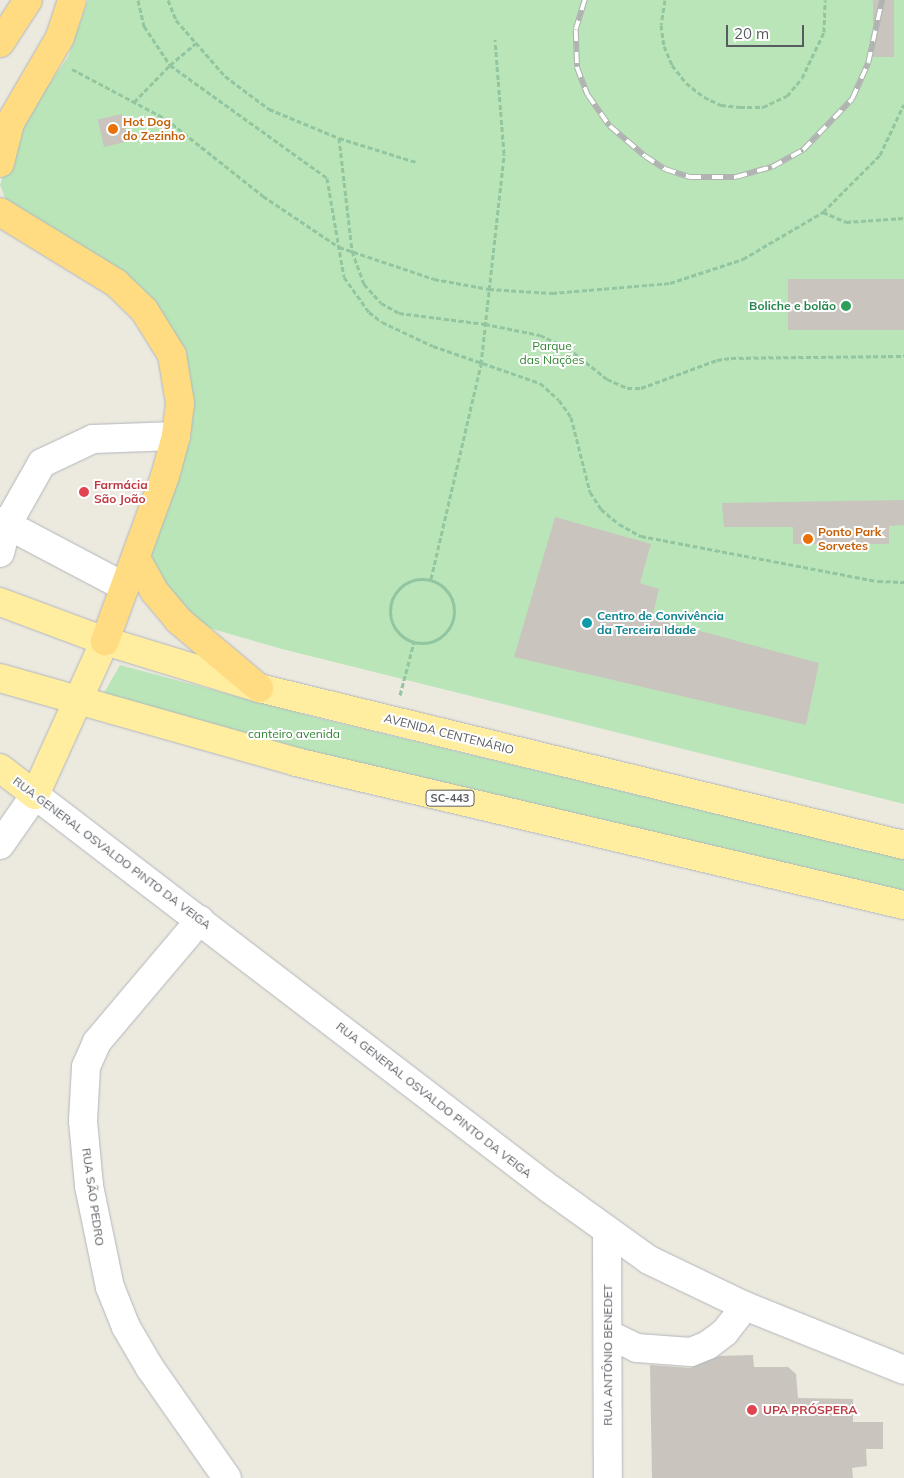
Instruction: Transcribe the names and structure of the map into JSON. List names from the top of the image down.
{
  "streets": {
    "main road": ["AVENIDA CENTENÁRIO", "SC-443", "RUA GENERAL OSVALDO PINTO DA VEIGA"],
    "street": ["RUA SÃO PEDRO", "RUA ANTÔNIO BENEDET"]
  },
  "crossings": [
    ["RUA GENERAL OSVALDO PINTO DA VEIGA", "RUA SÃO PEDRO"],
    ["RUA GENERAL OSVALDO PINTO DA VEIGA", "RUA ANTÔNIO BENEDET"]
  ],
  "parks": ["Parque das Nações", "canteiro avenida"],
  "places": [
    "Hot Dog do Zezinho",
    "Boliche e bolão",
    "Farmácia São João",
    "Ponto Park Sorvetes",
    "Centro de Convivência da Terceira Idade",
    "UPA PRÓSPERA"
  ],
  "scale_bar": "20 m"
}
